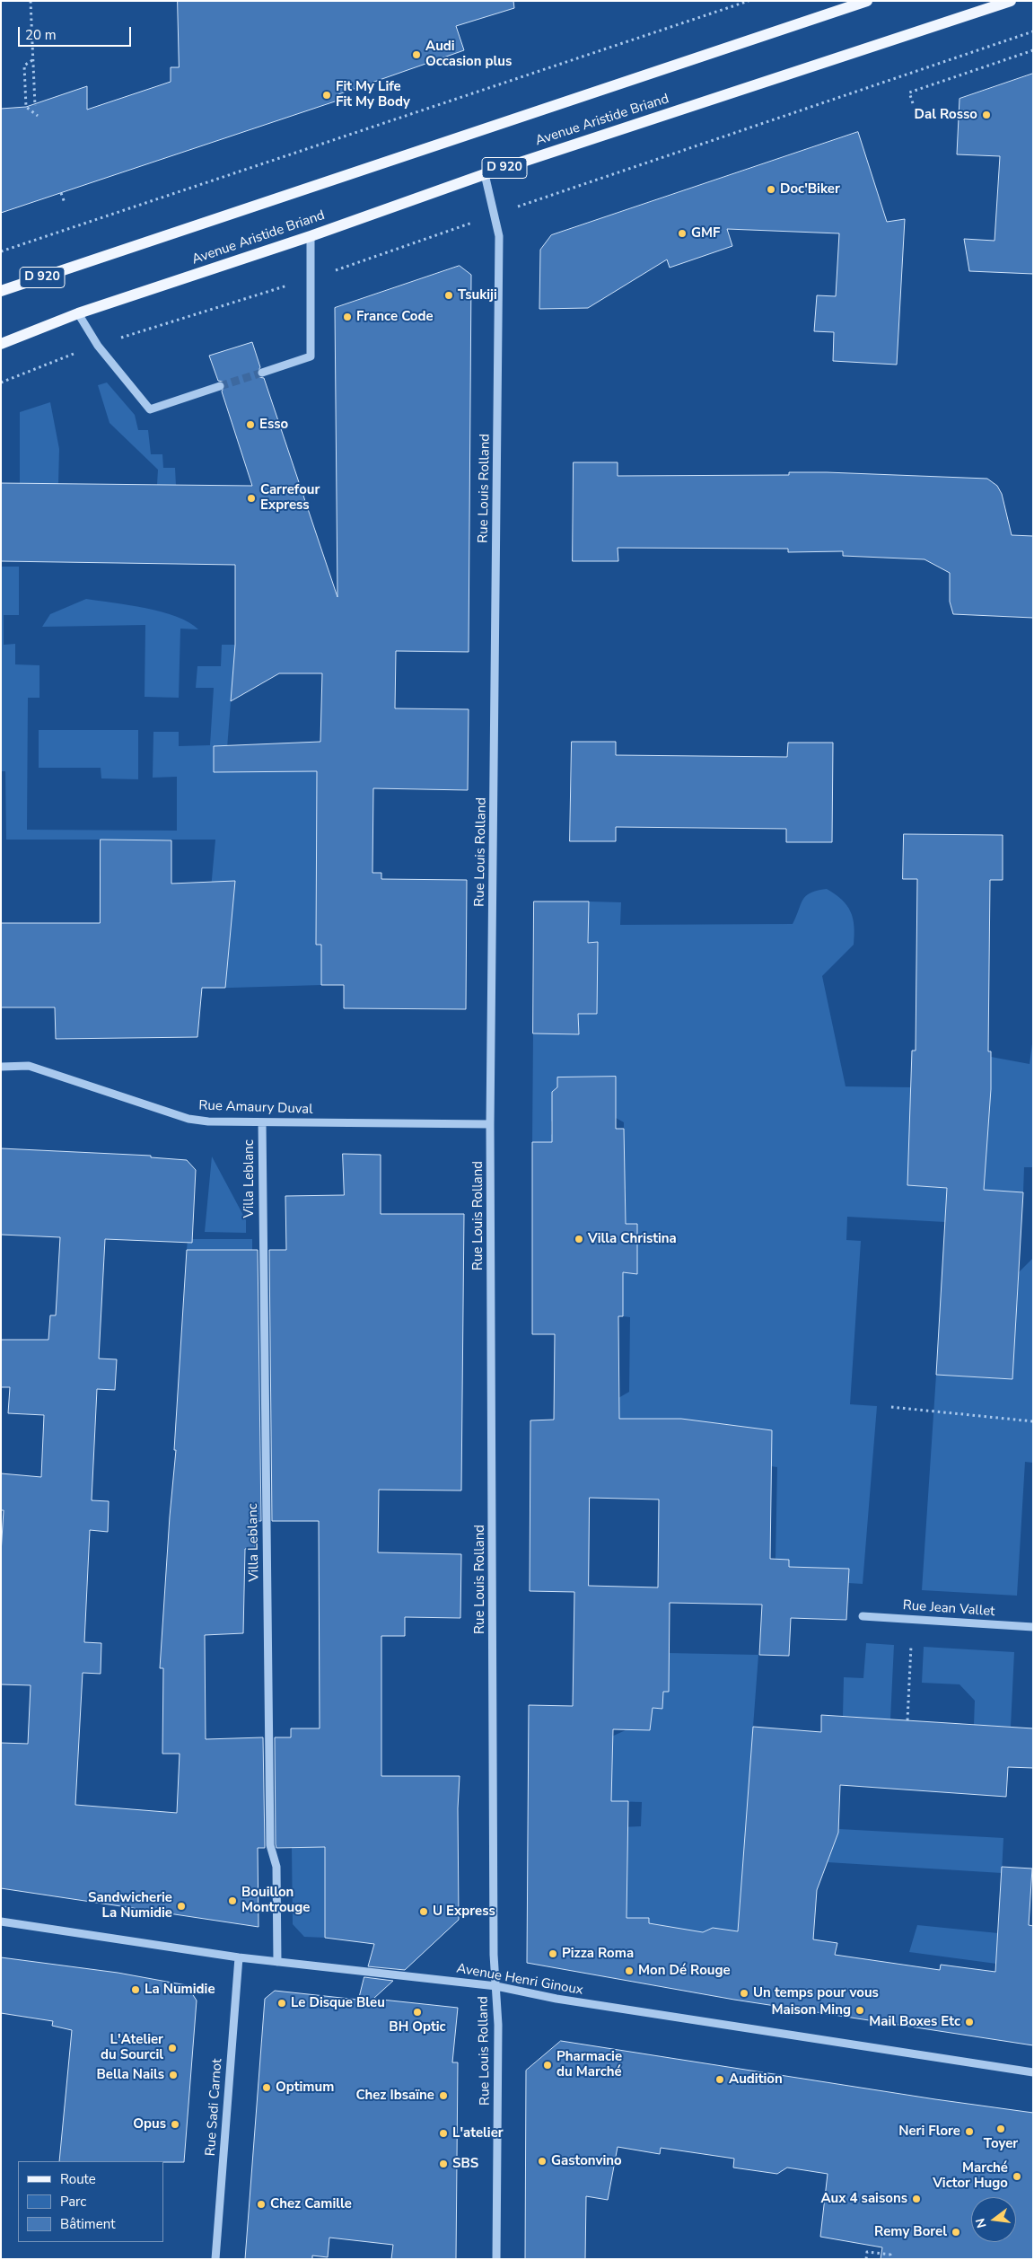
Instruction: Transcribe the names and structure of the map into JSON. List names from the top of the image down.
{
  "streets": {
    "main road": ["Avenue Aristide Briand", "D 920"],
    "street": [
      "Rue Louis Rolland",
      "Rue Amaury Duval",
      "Villa Leblanc",
      "Rue Jean Vallet",
      "Avenue Henri Ginoux",
      "Rue Sadi Carnot"
    ]
  },
  "crossings": [
    ["Avenue Aristide Briand", "Rue Louis Rolland"],
    ["Rue Louis Rolland", "Rue Amaury Duval"],
    ["Rue Louis Rolland", "Avenue Henri Ginoux"],
    ["Rue Amaury Duval", "Villa Leblanc"],
    ["Villa Leblanc", "Avenue Henri Ginoux"],
    ["Avenue Henri Ginoux", "Rue Sadi Carnot"]
  ],
  "places": [
    "Audi Occasion plus",
    "Fit My Life Fit My Body",
    "Dal Rosso",
    "Doc'Biker",
    "GMF",
    "Tsukiji",
    "France Code",
    "Esso",
    "Carrefour Express",
    "Villa Christina",
    "Bouillon Montrouge",
    "Sandwicherie La Numidie",
    "U Express",
    "Pizza Roma",
    "Mon Dé Rouge",
    "La Numidie",
    "Un temps pour vous",
    "Le Disque Bleu",
    "Maison Ming",
    "BH Optic",
    "Mail Boxes Etc",
    "L'Atelier du Sourcil",
    "Pharmacie du Marché",
    "Bella Nails",
    "Audition",
    "Optimum",
    "Chez Ibsaïne",
    "Opus",
    "Toyer",
    "Neri Flore",
    "L'atelier",
    "Gastonvino",
    "SBS",
    "Marché Victor Hugo",
    "Aux 4 saisons",
    "Chez Camille",
    "Remy Borel"
  ],
  "legend": ["Route", "Parc", "Bâtiment"],
  "scale_bar": "20 m",
  "north": "left"
}
